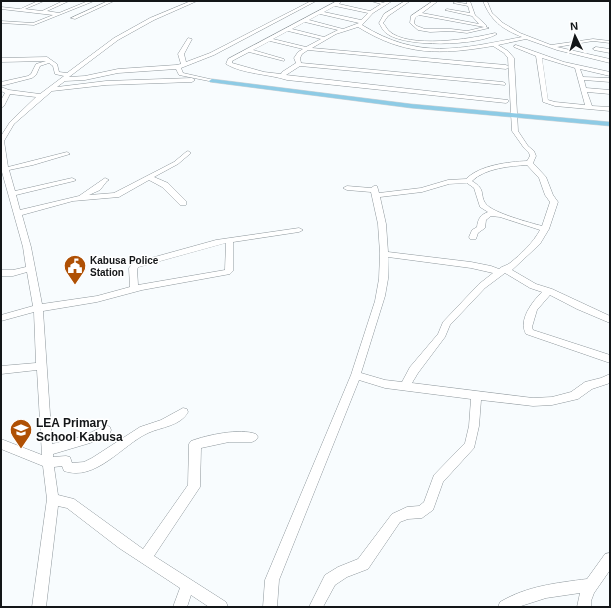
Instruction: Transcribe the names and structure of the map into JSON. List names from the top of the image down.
{
  "places": {
    "public building": ["Kabusa Police Station"],
    "school or university": ["LEA Primary School Kabusa"]
  },
  "north": "top"
}
